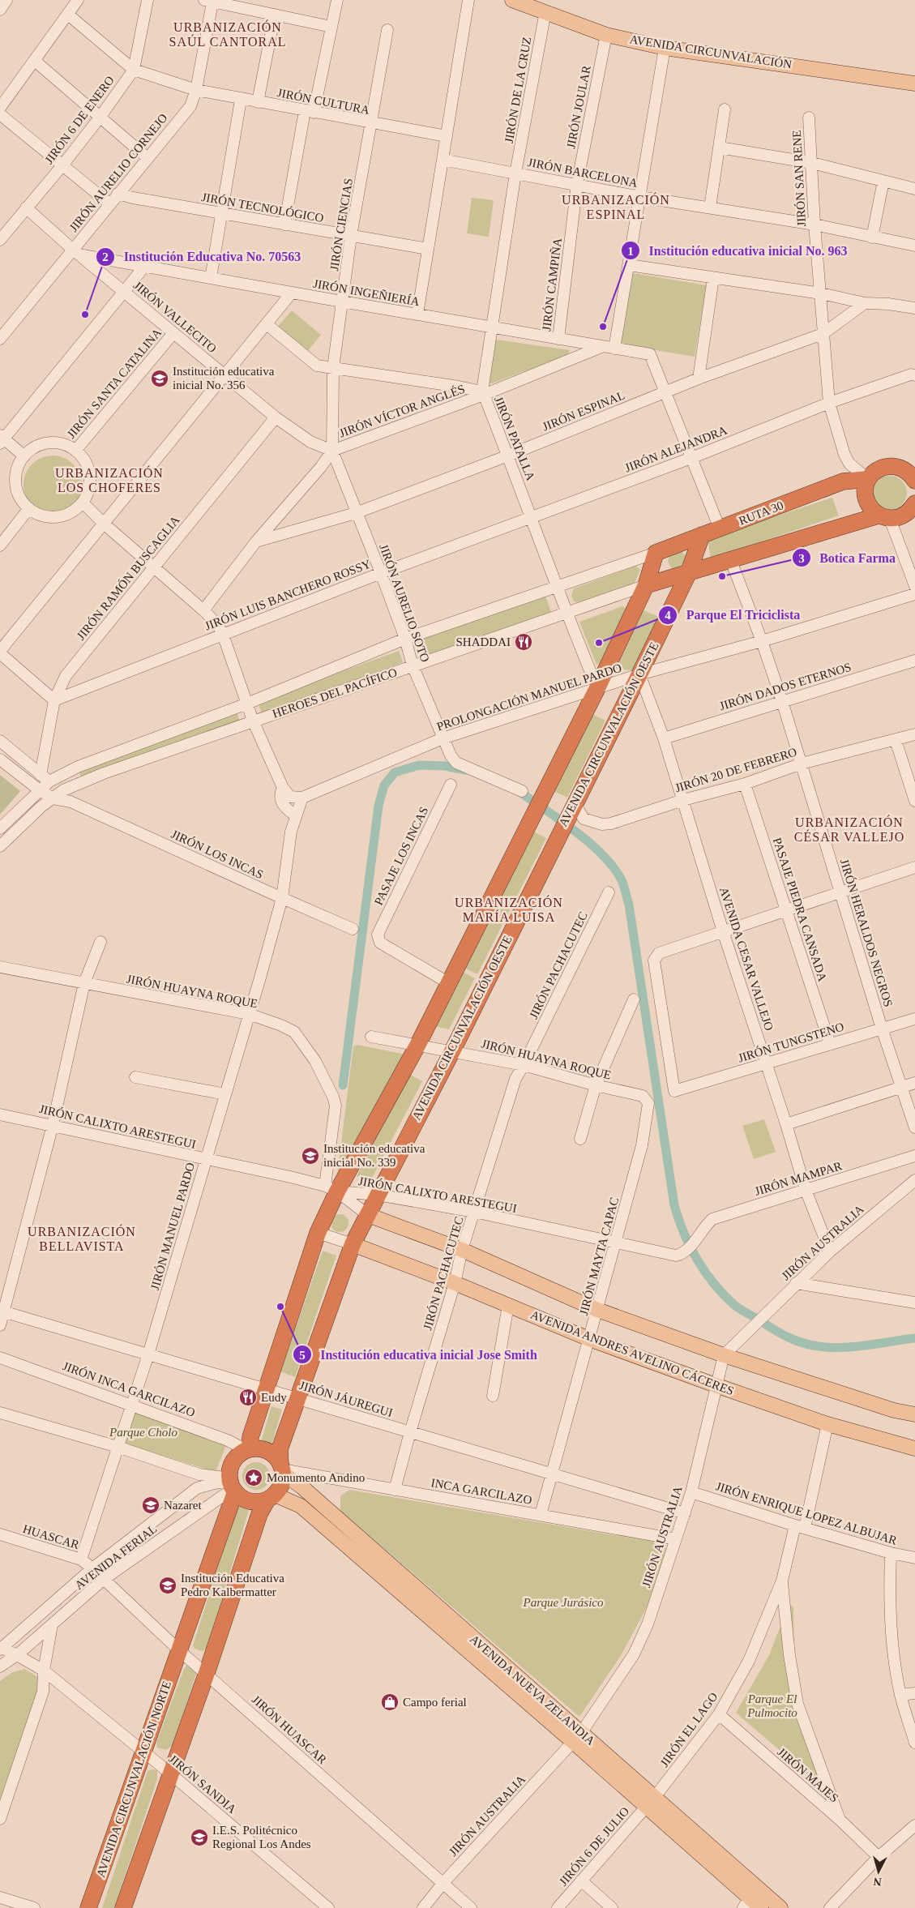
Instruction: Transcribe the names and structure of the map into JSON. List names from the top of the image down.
{
  "streets": {
    "highway": [
      "RUTA 30",
      "HEROES DEL PACÍFICO",
      "AVENIDA CIRCUNVALACIÓN OESTE",
      "AVENIDA CIRCUNVALACIÓN NORTE"
    ],
    "main road": ["AVENIDA CIRCUNVALACIÓN", "AVENIDA ANDRES AVELINO CÁCERES", "AVENIDA NUEVA ZELANDIA"],
    "street": [
      "JIRÓN DE LA CRUZ",
      "JIRÓN CULTURA",
      "JIRÓN JOULAR",
      "JIRÓN 6 DE ENERO",
      "JIRÓN AURELIO CORNEJO",
      "JIRÓN BARCELONA",
      "JIRÓN SAN RENE",
      "JIRÓN TECNOLÓGICO",
      "JIRÓN CIENCIAS",
      "JIRÓN CAMPIÑA",
      "JIRÓN INGEÑIERÍA",
      "JIRÓN VALLECITO",
      "JIRÓN SANTA CATALINA",
      "JIRÓN VÍCTOR ANGLÉS",
      "JIRÓN ESPINAL",
      "JIRÓN PATALLA",
      "JIRÓN ALEJANDRA",
      "JIRÓN RAMÓN BUSCAGLIA",
      "JIRÓN LUIS BANCHERO ROSSY",
      "JIRÓN AURELIO SOTO",
      "JIRÓN DADOS ETERNOS",
      "PROLONGACIÓN MANUEL PARDO",
      "JIRÓN 20 DE FEBRERO",
      "JIRÓN LOS INCAS",
      "PASAJE LOS INCAS",
      "PASAJE PIEDRA CANSADA",
      "JIRÓN HERALDOS NEGROS",
      "AVENIDA CESAR VALLEJO",
      "JIRÓN PACHACUTEC",
      "JIRÓN HUAYNA ROQUE",
      "JIRÓN TUNGSTENO",
      "JIRÓN CALIXTO ARESTEGUI",
      "JIRÓN MAMPAR",
      "JIRÓN MANUEL PARDO",
      "JIRÓN AUSTRALIA",
      "JIRÓN MAYTA CAPAC",
      "JIRÓN INCA GARCILAZO",
      "JIRÓN JÁUREGUI",
      "INCA GARCILAZO",
      "JIRÓN ENRIQUE LOPEZ ALBUJAR",
      "HUASCAR",
      "AVENIDA FERIAL",
      "JIRÓN HUASCAR",
      "JIRÓN EL LAGO",
      "JIRÓN MAJES",
      "JIRÓN SANDIA",
      "JIRÓN 6 DE JULIO"
    ]
  },
  "crossings": [
    ["AVENIDA CIRCUNVALACIÓN", "JIRÓN DE LA CRUZ"],
    ["AVENIDA CIRCUNVALACIÓN", "JIRÓN JOULAR"],
    ["JIRÓN DE LA CRUZ", "JIRÓN BARCELONA"],
    ["JIRÓN DE LA CRUZ", "JIRÓN PATALLA"],
    ["JIRÓN CULTURA", "JIRÓN 6 DE ENERO"],
    ["JIRÓN CULTURA", "JIRÓN AURELIO CORNEJO"],
    ["JIRÓN CULTURA", "JIRÓN CIENCIAS"],
    ["JIRÓN JOULAR", "JIRÓN BARCELONA"],
    ["JIRÓN JOULAR", "JIRÓN CAMPIÑA"],
    ["JIRÓN 6 DE ENERO", "JIRÓN VALLECITO"],
    ["JIRÓN AURELIO CORNEJO", "JIRÓN TECNOLÓGICO"],
    ["JIRÓN AURELIO CORNEJO", "JIRÓN INGEÑIERÍA"],
    ["JIRÓN AURELIO CORNEJO", "JIRÓN VALLECITO"],
    ["JIRÓN BARCELONA", "JIRÓN SAN RENE"],
    ["JIRÓN BARCELONA", "JIRÓN CAMPIÑA"],
    ["JIRÓN BARCELONA", "JIRÓN PATALLA"],
    ["JIRÓN SAN RENE", "JIRÓN ESPINAL"],
    ["JIRÓN SAN RENE", "JIRÓN ALEJANDRA"],
    ["JIRÓN SAN RENE", "RUTA 30"],
    ["JIRÓN TECNOLÓGICO", "JIRÓN CIENCIAS"],
    ["JIRÓN CIENCIAS", "JIRÓN INGEÑIERÍA"],
    ["JIRÓN CIENCIAS", "JIRÓN VALLECITO"],
    ["JIRÓN CIENCIAS", "JIRÓN VÍCTOR ANGLÉS"],
    ["JIRÓN CIENCIAS", "JIRÓN AURELIO SOTO"],
    ["JIRÓN CAMPIÑA", "JIRÓN INGEÑIERÍA"],
    ["JIRÓN INGEÑIERÍA", "JIRÓN VALLECITO"],
    ["JIRÓN INGEÑIERÍA", "JIRÓN VÍCTOR ANGLÉS"],
    ["JIRÓN INGEÑIERÍA", "JIRÓN ESPINAL"],
    ["JIRÓN INGEÑIERÍA", "JIRÓN PATALLA"],
    ["JIRÓN VALLECITO", "JIRÓN SANTA CATALINA"],
    ["JIRÓN VALLECITO", "JIRÓN VÍCTOR ANGLÉS"],
    ["JIRÓN VALLECITO", "JIRÓN RAMÓN BUSCAGLIA"],
    ["JIRÓN VALLECITO", "JIRÓN AURELIO SOTO"],
    ["JIRÓN VÍCTOR ANGLÉS", "JIRÓN ESPINAL"],
    ["JIRÓN VÍCTOR ANGLÉS", "JIRÓN PATALLA"],
    ["JIRÓN VÍCTOR ANGLÉS", "JIRÓN AURELIO SOTO"],
    ["JIRÓN ESPINAL", "JIRÓN PATALLA"],
    ["JIRÓN ESPINAL", "JIRÓN AURELIO SOTO"],
    ["JIRÓN PATALLA", "JIRÓN ALEJANDRA"],
    ["JIRÓN PATALLA", "JIRÓN LUIS BANCHERO ROSSY"],
    ["JIRÓN PATALLA", "HEROES DEL PACÍFICO"],
    ["JIRÓN PATALLA", "PROLONGACIÓN MANUEL PARDO"],
    ["JIRÓN ALEJANDRA", "JIRÓN LUIS BANCHERO ROSSY"],
    ["RUTA 30", "HEROES DEL PACÍFICO"],
    ["RUTA 30", "AVENIDA CIRCUNVALACIÓN OESTE"],
    ["JIRÓN RAMÓN BUSCAGLIA", "JIRÓN LUIS BANCHERO ROSSY"],
    ["JIRÓN RAMÓN BUSCAGLIA", "HEROES DEL PACÍFICO"],
    ["JIRÓN LUIS BANCHERO ROSSY", "JIRÓN AURELIO SOTO"],
    ["JIRÓN AURELIO SOTO", "HEROES DEL PACÍFICO"],
    ["JIRÓN AURELIO SOTO", "PROLONGACIÓN MANUEL PARDO"],
    ["JIRÓN DADOS ETERNOS", "JIRÓN HERALDOS NEGROS"],
    ["JIRÓN DADOS ETERNOS", "AVENIDA CESAR VALLEJO"],
    ["HEROES DEL PACÍFICO", "AVENIDA CIRCUNVALACIÓN OESTE"],
    ["HEROES DEL PACÍFICO", "JIRÓN LOS INCAS"],
    ["PROLONGACIÓN MANUEL PARDO", "AVENIDA CIRCUNVALACIÓN OESTE"],
    ["PROLONGACIÓN MANUEL PARDO", "JIRÓN HERALDOS NEGROS"],
    ["PROLONGACIÓN MANUEL PARDO", "AVENIDA CESAR VALLEJO"],
    ["AVENIDA CIRCUNVALACIÓN OESTE", "JIRÓN 20 DE FEBRERO"],
    ["AVENIDA CIRCUNVALACIÓN OESTE", "AVENIDA CESAR VALLEJO"],
    ["AVENIDA CIRCUNVALACIÓN OESTE", "JIRÓN HUAYNA ROQUE"],
    ["AVENIDA CIRCUNVALACIÓN OESTE", "JIRÓN CALIXTO ARESTEGUI"],
    ["AVENIDA CIRCUNVALACIÓN OESTE", "AVENIDA ANDRES AVELINO CÁCERES"],
    ["AVENIDA CIRCUNVALACIÓN OESTE", "JIRÓN INCA GARCILAZO"],
    ["AVENIDA CIRCUNVALACIÓN OESTE", "JIRÓN JÁUREGUI"],
    ["AVENIDA CIRCUNVALACIÓN OESTE", "INCA GARCILAZO"],
    ["AVENIDA CIRCUNVALACIÓN OESTE", "AVENIDA FERIAL"],
    ["AVENIDA CIRCUNVALACIÓN OESTE", "AVENIDA NUEVA ZELANDIA"],
    ["JIRÓN 20 DE FEBRERO", "PASAJE PIEDRA CANSADA"],
    ["JIRÓN 20 DE FEBRERO", "JIRÓN HERALDOS NEGROS"],
    ["JIRÓN 20 DE FEBRERO", "AVENIDA CESAR VALLEJO"],
    ["JIRÓN LOS INCAS", "JIRÓN MANUEL PARDO"],
    ["PASAJE PIEDRA CANSADA", "JIRÓN TUNGSTENO"],
    ["JIRÓN HERALDOS NEGROS", "JIRÓN TUNGSTENO"],
    ["AVENIDA CESAR VALLEJO", "JIRÓN TUNGSTENO"],
    ["AVENIDA CESAR VALLEJO", "JIRÓN MAMPAR"],
    ["AVENIDA CESAR VALLEJO", "JIRÓN AUSTRALIA"],
    ["JIRÓN PACHACUTEC", "JIRÓN HUAYNA ROQUE"],
    ["JIRÓN PACHACUTEC", "JIRÓN CALIXTO ARESTEGUI"],
    ["JIRÓN PACHACUTEC", "AVENIDA ANDRES AVELINO CÁCERES"],
    ["JIRÓN PACHACUTEC", "JIRÓN JÁUREGUI"],
    ["JIRÓN PACHACUTEC", "INCA GARCILAZO"],
    ["JIRÓN HUAYNA ROQUE", "JIRÓN CALIXTO ARESTEGUI"],
    ["JIRÓN HUAYNA ROQUE", "JIRÓN MANUEL PARDO"],
    ["JIRÓN HUAYNA ROQUE", "JIRÓN MAYTA CAPAC"],
    ["JIRÓN CALIXTO ARESTEGUI", "JIRÓN MAMPAR"],
    ["JIRÓN CALIXTO ARESTEGUI", "JIRÓN MANUEL PARDO"],
    ["JIRÓN CALIXTO ARESTEGUI", "JIRÓN MAYTA CAPAC"],
    ["JIRÓN MANUEL PARDO", "JIRÓN INCA GARCILAZO"],
    ["JIRÓN MANUEL PARDO", "JIRÓN JÁUREGUI"],
    ["JIRÓN MANUEL PARDO", "HUASCAR"],
    ["JIRÓN AUSTRALIA", "AVENIDA ANDRES AVELINO CÁCERES"],
    ["JIRÓN AUSTRALIA", "JIRÓN JÁUREGUI"],
    ["JIRÓN AUSTRALIA", "INCA GARCILAZO"],
    ["JIRÓN AUSTRALIA", "JIRÓN ENRIQUE LOPEZ ALBUJAR"],
    ["JIRÓN AUSTRALIA", "AVENIDA NUEVA ZELANDIA"],
    ["JIRÓN AUSTRALIA", "JIRÓN HUASCAR"],
    ["JIRÓN MAYTA CAPAC", "AVENIDA ANDRES AVELINO CÁCERES"],
    ["JIRÓN MAYTA CAPAC", "JIRÓN JÁUREGUI"],
    ["JIRÓN MAYTA CAPAC", "INCA GARCILAZO"],
    ["AVENIDA ANDRES AVELINO CÁCERES", "JIRÓN EL LAGO"],
    ["JIRÓN INCA GARCILAZO", "INCA GARCILAZO"],
    ["JIRÓN INCA GARCILAZO", "AVENIDA FERIAL"],
    ["JIRÓN INCA GARCILAZO", "AVENIDA NUEVA ZELANDIA"],
    ["INCA GARCILAZO", "AVENIDA FERIAL"],
    ["INCA GARCILAZO", "AVENIDA NUEVA ZELANDIA"],
    ["JIRÓN ENRIQUE LOPEZ ALBUJAR", "JIRÓN EL LAGO"],
    ["HUASCAR", "AVENIDA FERIAL"],
    ["HUASCAR", "JIRÓN HUASCAR"],
    ["AVENIDA FERIAL", "AVENIDA NUEVA ZELANDIA"],
    ["AVENIDA FERIAL", "JIRÓN HUASCAR"],
    ["AVENIDA FERIAL", "JIRÓN SANDIA"],
    ["AVENIDA NUEVA ZELANDIA", "JIRÓN EL LAGO"],
    ["AVENIDA NUEVA ZELANDIA", "JIRÓN 6 DE JULIO"],
    ["JIRÓN HUASCAR", "AVENIDA CIRCUNVALACIÓN NORTE"],
    ["JIRÓN EL LAGO", "JIRÓN MAJES"],
    ["JIRÓN EL LAGO", "JIRÓN 6 DE JULIO"],
    ["AVENIDA CIRCUNVALACIÓN NORTE", "JIRÓN SANDIA"]
  ],
  "districts": [
    "URBANIZACIÓN SAÚL CANTORAL",
    "URBANIZACIÓN ESPINAL",
    "URBANIZACIÓN LOS CHOFERES",
    "URBANIZACIÓN CÉSAR VALLEJO",
    "URBANIZACIÓN MARÍA LUISA",
    "URBANIZACIÓN BELLAVISTA"
  ],
  "parks": ["Parque Cholo", "Parque Jurásico", "Parque El Pulmocito"],
  "places": {
    "other": [
      "Institución Educativa No. 70563",
      "Institución educativa inicial No. 963",
      "Botica Farma",
      "Parque El Triciclista",
      "Institución educativa inicial Jose Smith"
    ],
    "school or university": [
      "Institución educativa inicial No. 356",
      "Institución educativa inicial No. 339",
      "Nazaret",
      "Institución Educativa Pedro Kalbermatter",
      "I.E.S. Politécnico Regional Los Andes"
    ],
    "restaurant": ["SHADDAI", "Eudy"],
    "place": ["Monumento Andino"],
    "shop": ["Campo ferial"]
  },
  "north": "bottom"
}
